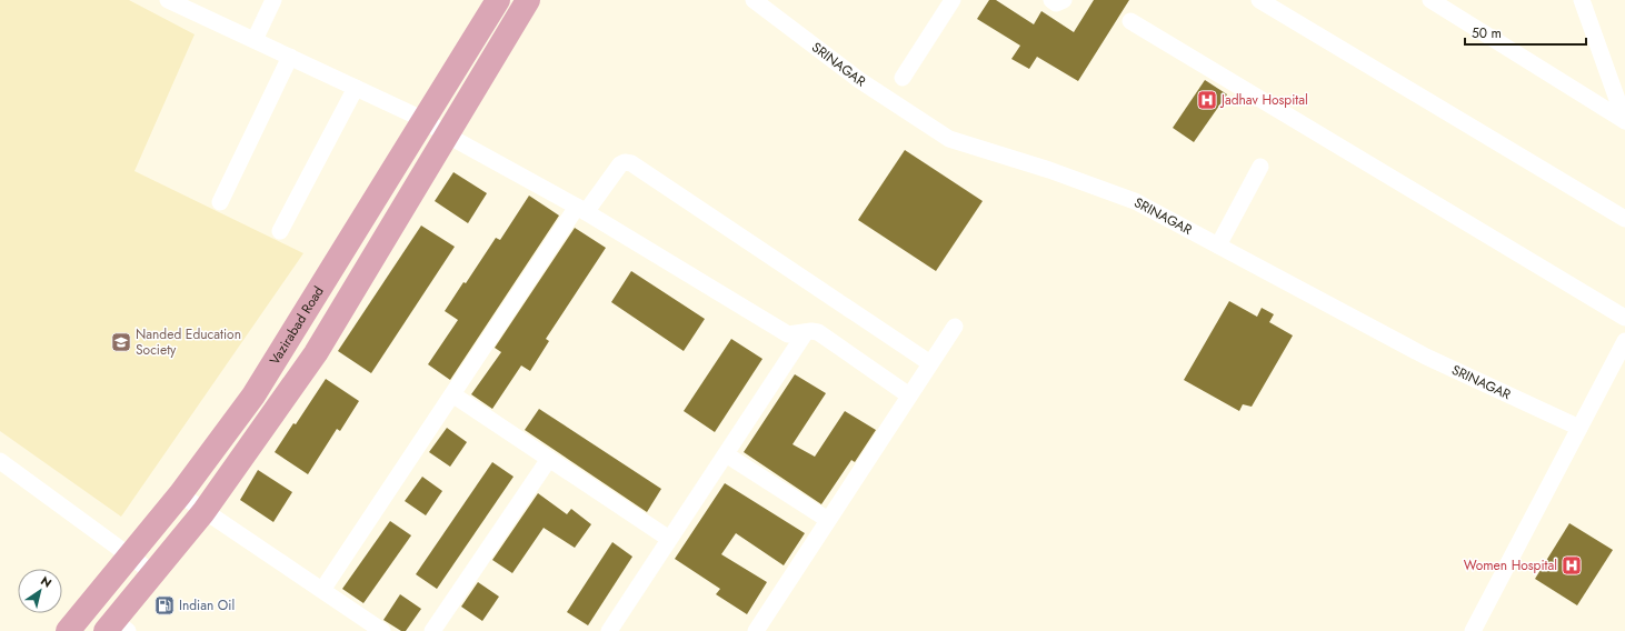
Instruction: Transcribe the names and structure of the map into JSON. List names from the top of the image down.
{
  "streets": {
    "main road": ["Vazirabad Road"],
    "street": ["SRINAGAR"]
  },
  "places": {
    "hospital": ["Jadhav Hospital", "Women Hospital"],
    "school or university": ["Nanded Education Society"],
    "fuel station": ["Indian Oil"]
  },
  "scale_bar": "50 m",
  "north": "top right"
}
